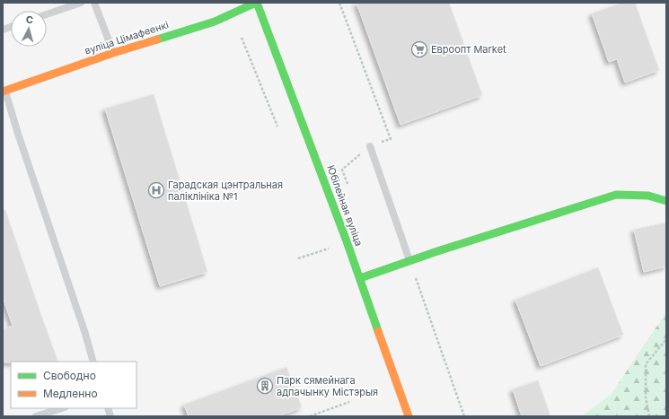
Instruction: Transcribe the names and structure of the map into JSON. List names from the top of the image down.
{
  "streets": {
    "street": ["вуліца Цімафеенкі", "Юбілейная вуліца"]
  },
  "crossings": [
    ["вуліца Цімафеенкі", "Юбілейная вуліца"]
  ],
  "places": {
    "supermarket": ["Евроопт Market"],
    "hospital": ["Гарадская цэнтральная паліклініка №1"],
    "building": ["Парк сямейнага адпачынку Містэрыя"]
  },
  "legend": ["Свободно", "Медленно"],
  "north": "top"
}
